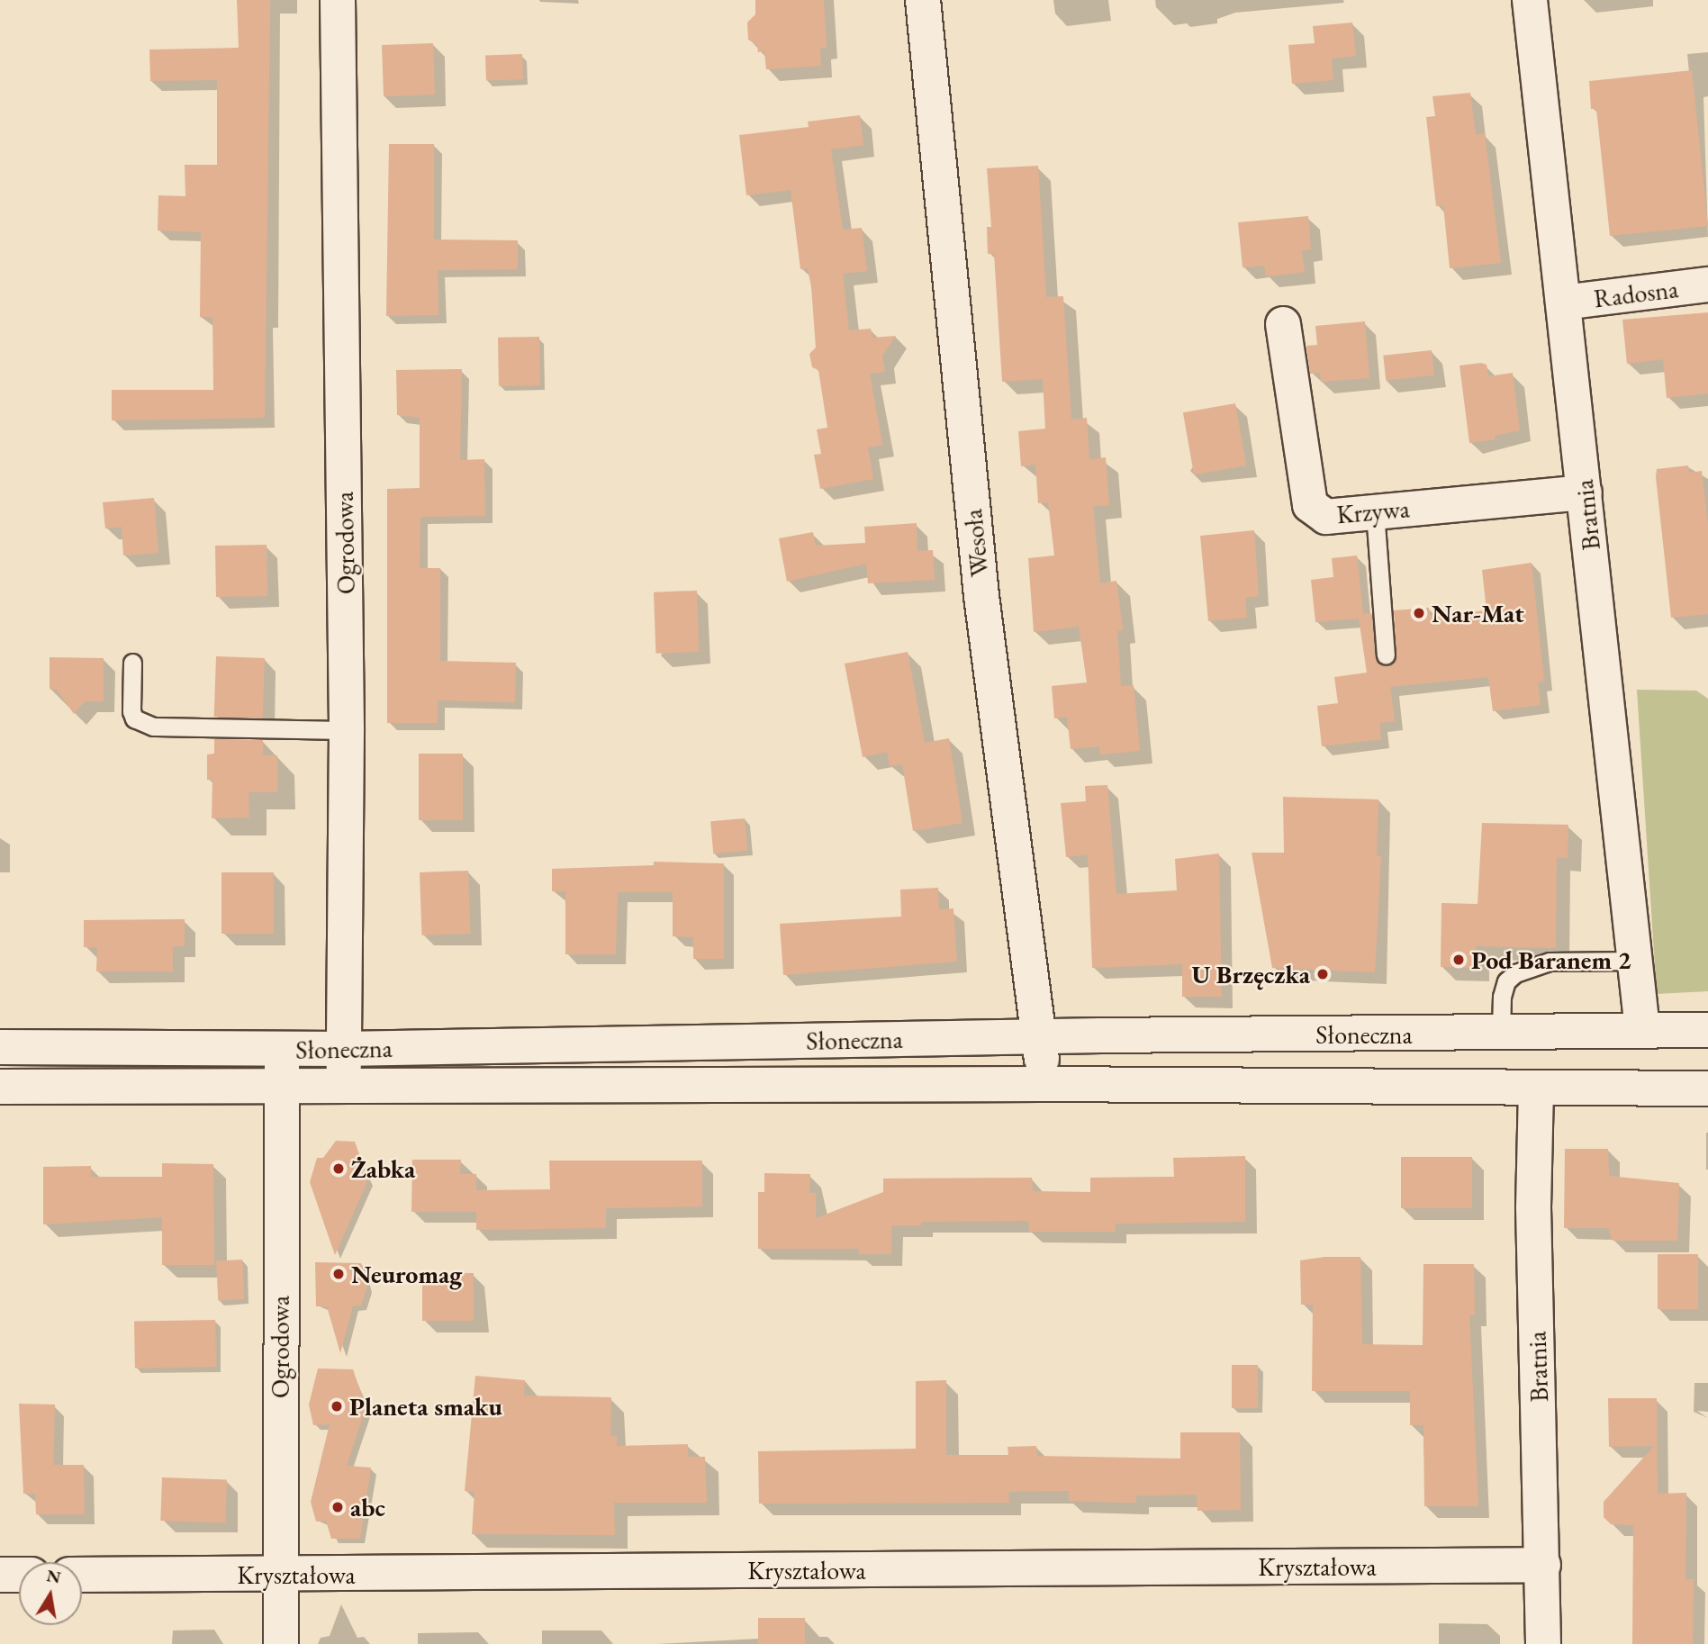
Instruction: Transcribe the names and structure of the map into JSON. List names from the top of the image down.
{
  "streets": {
    "street": [
      "Radosna",
      "Krzywa",
      "Bratnia",
      "Ogrodowa",
      "Wesoła",
      "Słoneczna",
      "Kryształowa"
    ]
  },
  "crossings": [
    ["Radosna", "Bratnia"],
    ["Krzywa", "Bratnia"],
    ["Bratnia", "Słoneczna"],
    ["Bratnia", "Kryształowa"],
    ["Ogrodowa", "Słoneczna"],
    ["Ogrodowa", "Kryształowa"],
    ["Wesoła", "Słoneczna"]
  ],
  "places": [
    "Nar-Mat",
    "Pod Baranem 2",
    "U Brzęczka",
    "Żabka",
    "Neuromag",
    "Planeta smaku",
    "abc"
  ],
  "north": "top"
}
